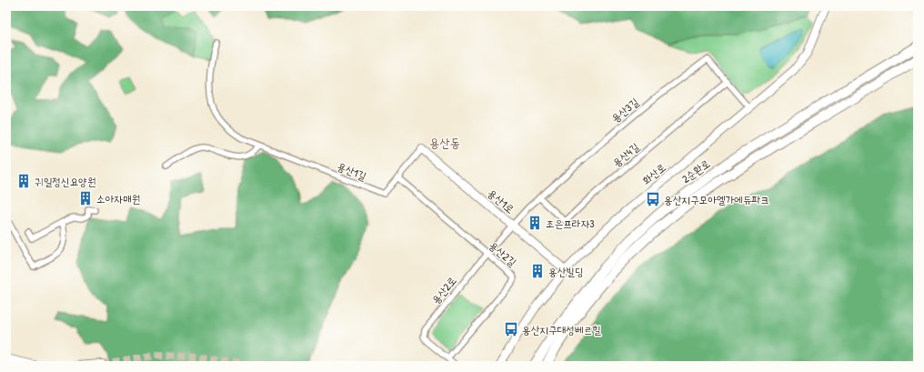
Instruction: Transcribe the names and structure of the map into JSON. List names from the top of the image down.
{
  "streets": {
    "highway": ["2순환로"],
    "main road": ["화산로", "용산1로"],
    "street": [
      "용산3길",
      "용산4길",
      "용산1길",
      "용산2길",
      "용산2로"
    ]
  },
  "crossings": [
    ["용산3길", "용산4길"],
    ["용산3길", "화산로"],
    ["용산3길", "용산1로"],
    ["용산3길", "용산2로"],
    ["용산1길", "용산1로"],
    ["용산1길", "용산2길"],
    ["화산로", "용산1로"],
    ["용산1로", "용산2로"],
    ["용산2길", "용산2로"]
  ],
  "districts": ["용산동"],
  "places": {
    "building": [
      "귀일정신요양원",
      "소아자매원",
      "조은프라자3",
      "용산빌딩"
    ],
    "bus stop": ["용산지구모아엘가에듀파크", "용산지구대성베르힐"]
  }
}
